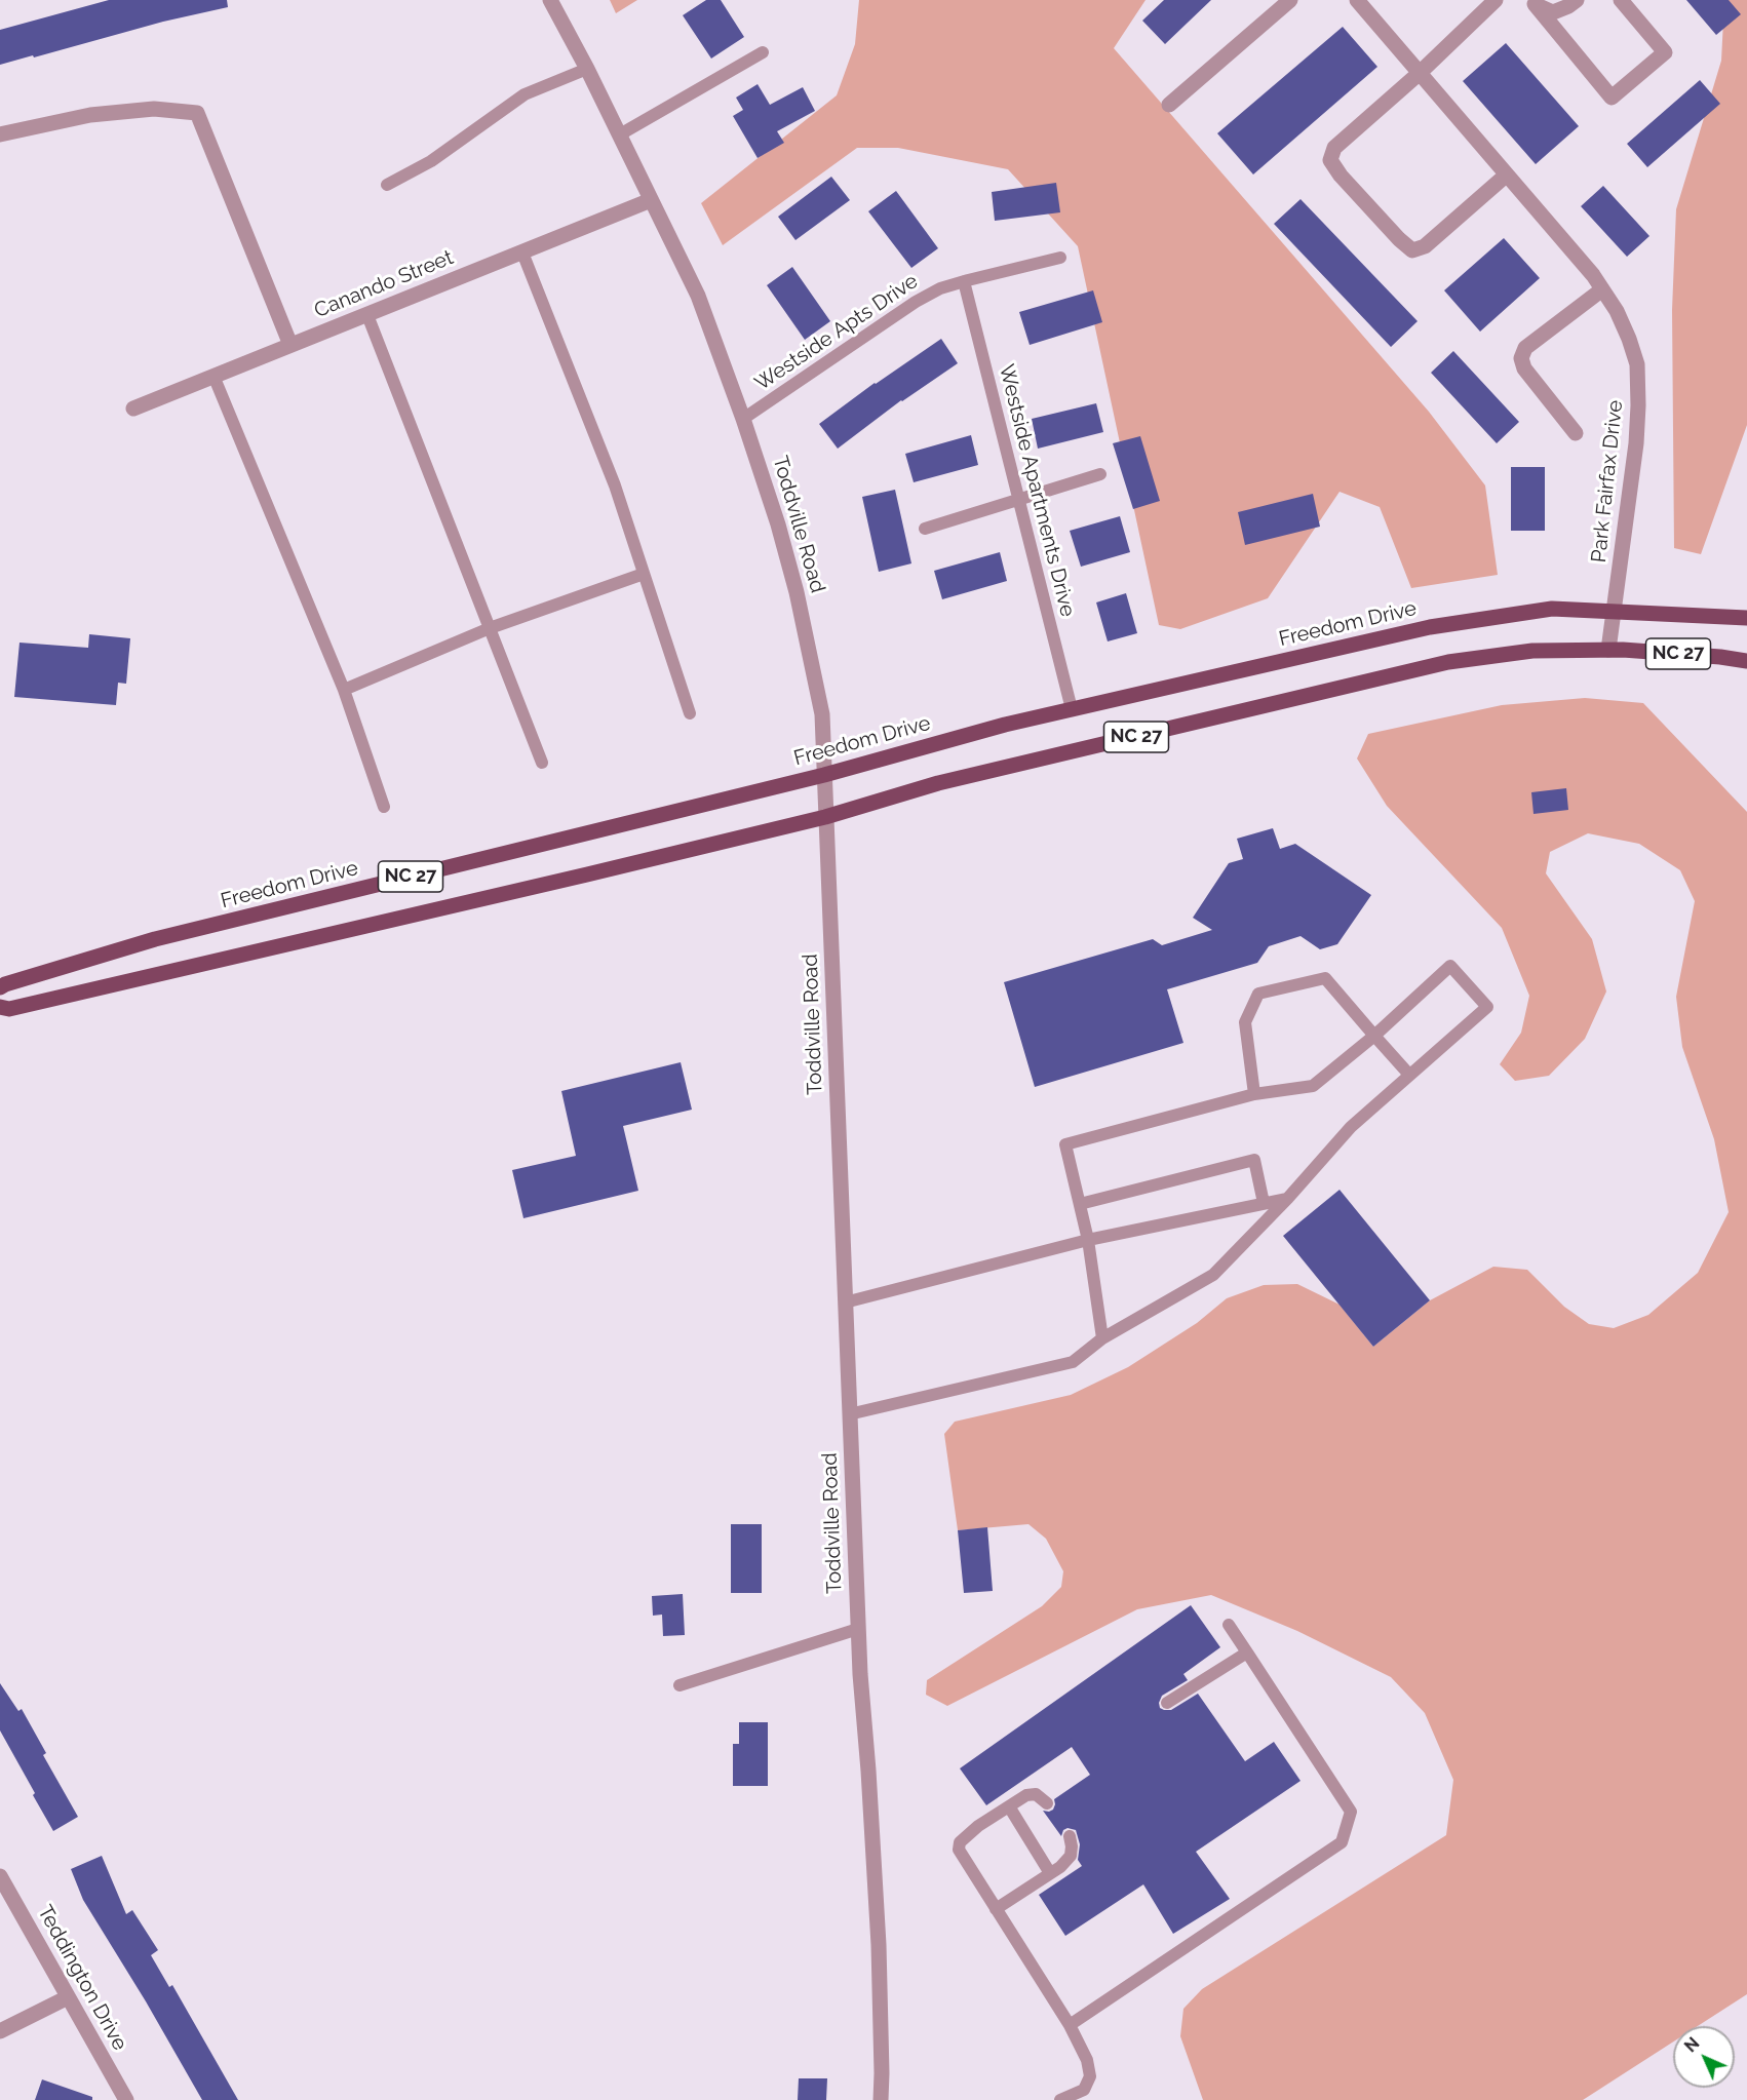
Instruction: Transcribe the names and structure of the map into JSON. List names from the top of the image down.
{
  "streets": {
    "main road": ["Freedom Drive", "NC 27"],
    "street": [
      "Canando Street",
      "Park Fairfax Drive",
      "Toddville Road",
      "Teddington Drive"
    ],
    "lane": ["Westside Apts Drive", "Westside Apartments Drive"]
  },
  "crossings": [
    ["Canando Street", "Toddville Road"],
    ["Westside Apts Drive", "Westside Apartments Drive"],
    ["Westside Apts Drive", "Toddville Road"],
    ["Park Fairfax Drive", "Freedom Drive"],
    ["Park Fairfax Drive", "NC 27"],
    ["Westside Apartments Drive", "Freedom Drive"],
    ["Toddville Road", "Freedom Drive"],
    ["Toddville Road", "NC 27"]
  ],
  "north": "top left"
}
